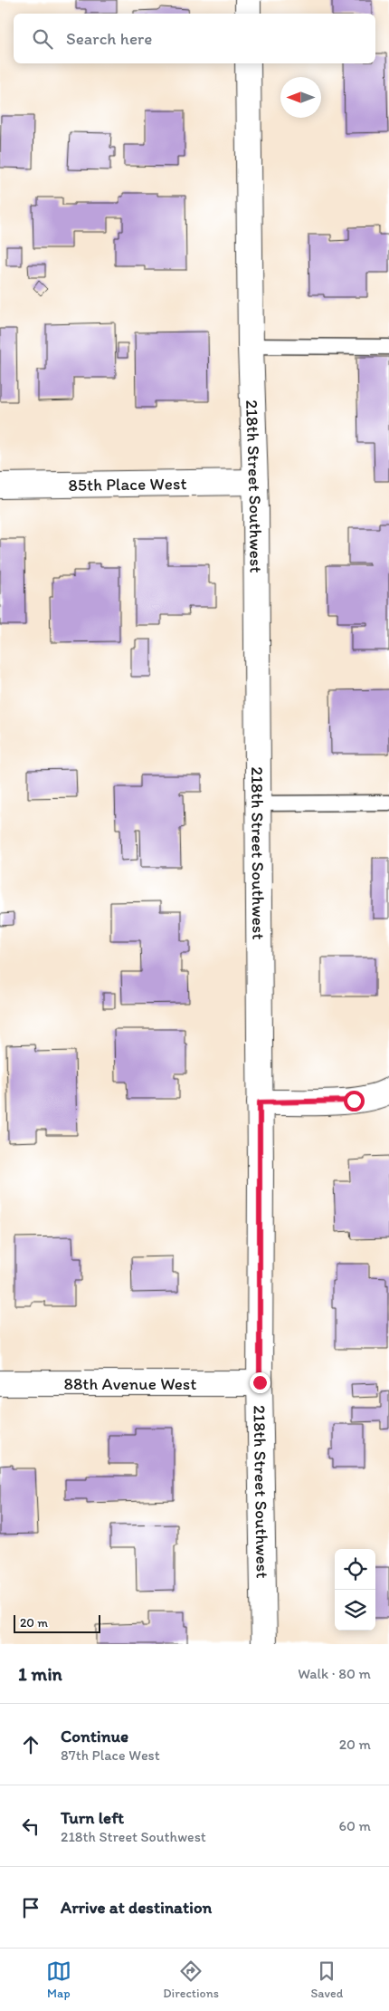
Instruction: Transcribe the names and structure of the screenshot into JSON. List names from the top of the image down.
{
  "streets": {
    "street": ["85th Place West", "218th Street Southwest", "88th Avenue West"]
  },
  "crossings": [
    ["85th Place West", "218th Street Southwest"],
    ["218th Street Southwest", "88th Avenue West"]
  ],
  "scale_bar": "20 m",
  "north": "left",
  "page": {
    "search": "Search here",
    "scale": "20 m",
    "heading": ["1 min", "Walk · 80 m"],
    "list": [
      ["Continue", "87th Place West", "20 m"],
      ["Turn left", "218th Street Southwest", "60 m"],
      "Arrive at destination"
    ],
    "nav": ["Map", "Directions", "Saved"]
  }
}
